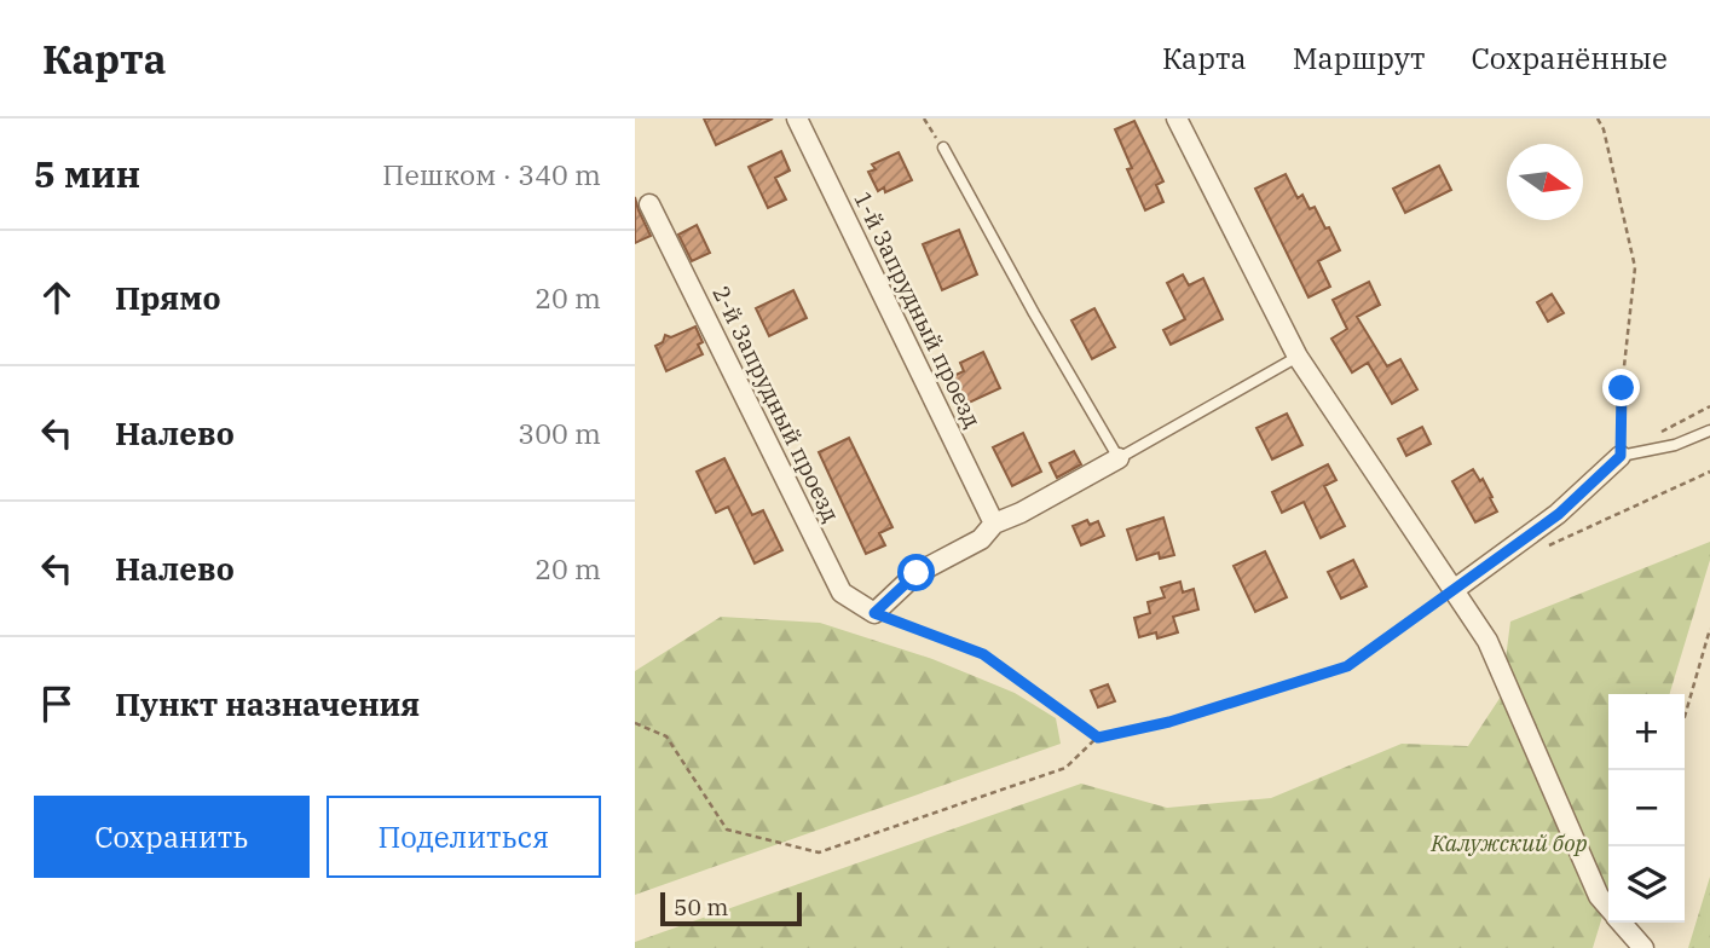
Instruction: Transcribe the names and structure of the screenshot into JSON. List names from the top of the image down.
{
  "streets": {
    "street": ["1-й Запрудный проезд", "2-й Запрудный проезд"]
  },
  "parks": ["Калужский бор"],
  "scale_bar": "50 m",
  "north": "right",
  "page": {
    "header": "Карта",
    "nav": ["Карта", "Маршрут", "Сохранённые"],
    "heading": ["5 мин", "Пешком · 340 m"],
    "list": [
      ["Прямо", "20 m"],
      ["Налево", "300 m"],
      ["Налево", "20 m"],
      "Пункт назначения"
    ],
    "map_buttons": ["+", "−"],
    "buttons": ["Сохранить", "Поделиться"],
    "scale": "50 m"
  }
}
